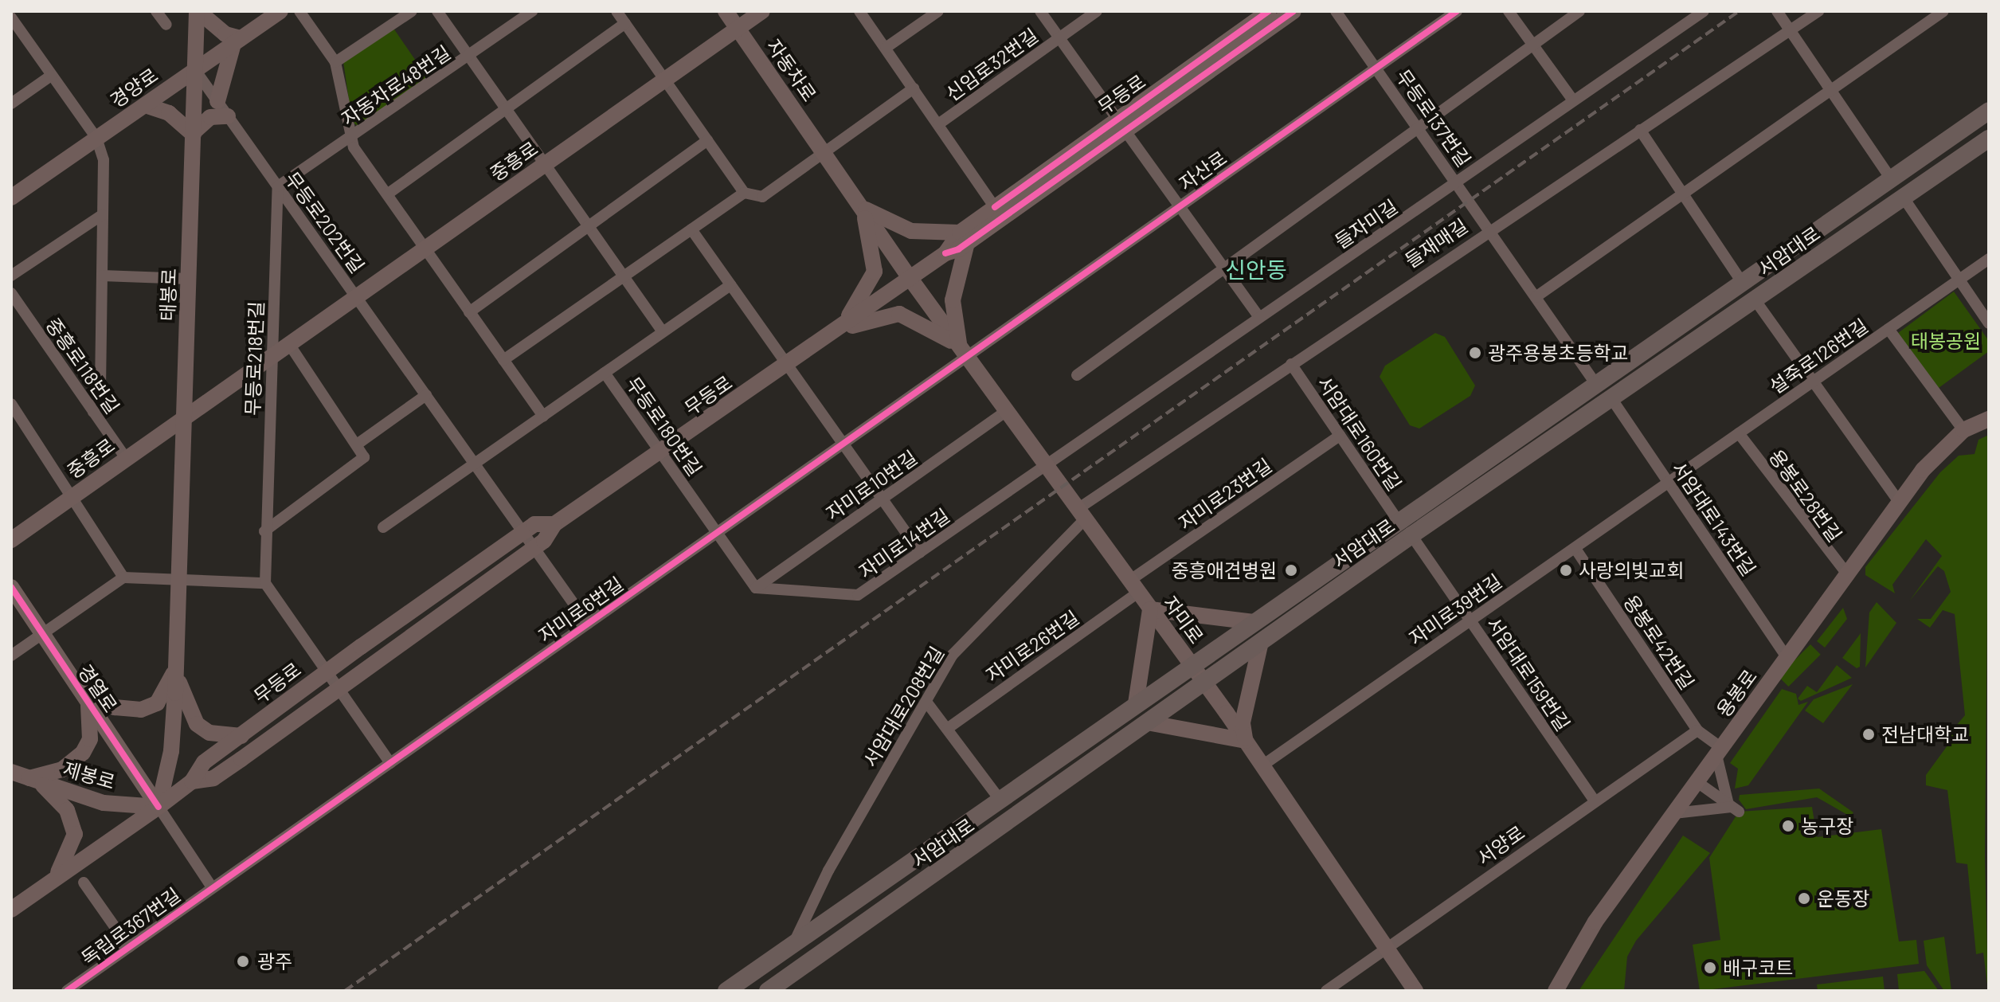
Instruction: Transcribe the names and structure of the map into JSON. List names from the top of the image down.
{
  "streets": {
    "main road": ["서암대로"],
    "street": [
      "신임로32번길",
      "자동차로",
      "자동차로48번길",
      "경양로",
      "무등로",
      "무등로137번길",
      "중흥로",
      "자산로",
      "무등로202번길",
      "들자미길",
      "들재매길",
      "태봉로",
      "설죽로126번길",
      "무등로218번길",
      "중흥로118번길",
      "무등로180번길",
      "서암대로160번길",
      "자미로10번길",
      "자미로23번길",
      "용봉로28번길",
      "서암대로143번길",
      "자미로14번길",
      "자미로6번길",
      "자미로39번길",
      "자미로",
      "용봉로42번길",
      "자미로26번길",
      "서암대로159번길",
      "경열로",
      "용봉로",
      "서암대로208번길",
      "제봉로",
      "서양로",
      "독립로367번길"
    ]
  },
  "crossings": [
    ["자동차로", "무등로"],
    ["자동차로", "중흥로"],
    ["자동차로", "자미로"],
    ["자동차로48번길", "무등로202번길"],
    ["자동차로48번길", "무등로218번길"],
    ["경양로", "무등로202번길"],
    ["경양로", "태봉로"],
    ["무등로", "자산로"],
    ["무등로", "무등로202번길"],
    ["무등로", "들자미길"],
    ["무등로", "태봉로"],
    ["무등로", "무등로180번길"],
    ["무등로", "자미로"],
    ["무등로", "경열로"],
    ["무등로", "제봉로"],
    ["무등로137번길", "자산로"],
    ["무등로137번길", "들자미길"],
    ["무등로137번길", "들재매길"],
    ["무등로137번길", "서암대로"],
    ["중흥로", "무등로202번길"],
    ["중흥로", "태봉로"],
    ["중흥로", "무등로218번길"],
    ["중흥로", "중흥로118번길"],
    ["자산로", "자미로6번길"],
    ["자산로", "자미로"],
    ["무등로202번길", "태봉로"],
    ["무등로202번길", "무등로218번길"],
    ["무등로202번길", "자미로6번길"],
    ["들자미길", "자미로14번길"],
    ["들자미길", "자미로"],
    ["들재매길", "서암대로160번길"],
    ["들재매길", "자미로"],
    ["들재매길", "서암대로208번길"],
    ["서암대로", "서암대로160번길"],
    ["서암대로", "서암대로143번길"],
    ["서암대로", "자미로"],
    ["서암대로", "서암대로159번길"],
    ["서암대로", "서암대로208번길"],
    ["태봉로", "경열로"],
    ["태봉로", "제봉로"],
    ["설죽로126번길", "용봉로28번길"],
    ["설죽로126번길", "서암대로143번길"],
    ["설죽로126번길", "자미로39번길"],
    ["무등로180번길", "자미로6번길"],
    ["서암대로160번길", "자미로23번길"],
    ["서암대로160번길", "서암대로159번길"],
    ["자미로10번길", "자미로14번길"],
    ["자미로10번길", "자미로"],
    ["자미로23번길", "자미로"],
    ["자미로23번길", "자미로26번길"],
    ["용봉로28번길", "용봉로"],
    ["서암대로143번길", "자미로39번길"],
    ["서암대로143번길", "용봉로"],
    ["자미로14번길", "자미로"],
    ["자미로6번길", "자미로"],
    ["자미로6번길", "독립로367번길"],
    ["자미로39번길", "자미로"],
    ["자미로39번길", "용봉로42번길"],
    ["자미로39번길", "서암대로159번길"],
    ["자미로", "자미로26번길"],
    ["자미로", "서암대로208번길"],
    ["자미로", "서양로"],
    ["용봉로42번길", "용봉로"],
    ["용봉로42번길", "서양로"],
    ["서암대로159번길", "서양로"],
    ["경열로", "제봉로"]
  ],
  "districts": ["신안동"],
  "parks": ["태봉공원"],
  "places": [
    "광주용봉초등학교",
    "중흥애견병원",
    "사랑의빛교회",
    "전남대학교",
    "농구장",
    "운동장",
    "광주",
    "배구코트"
  ]
}
